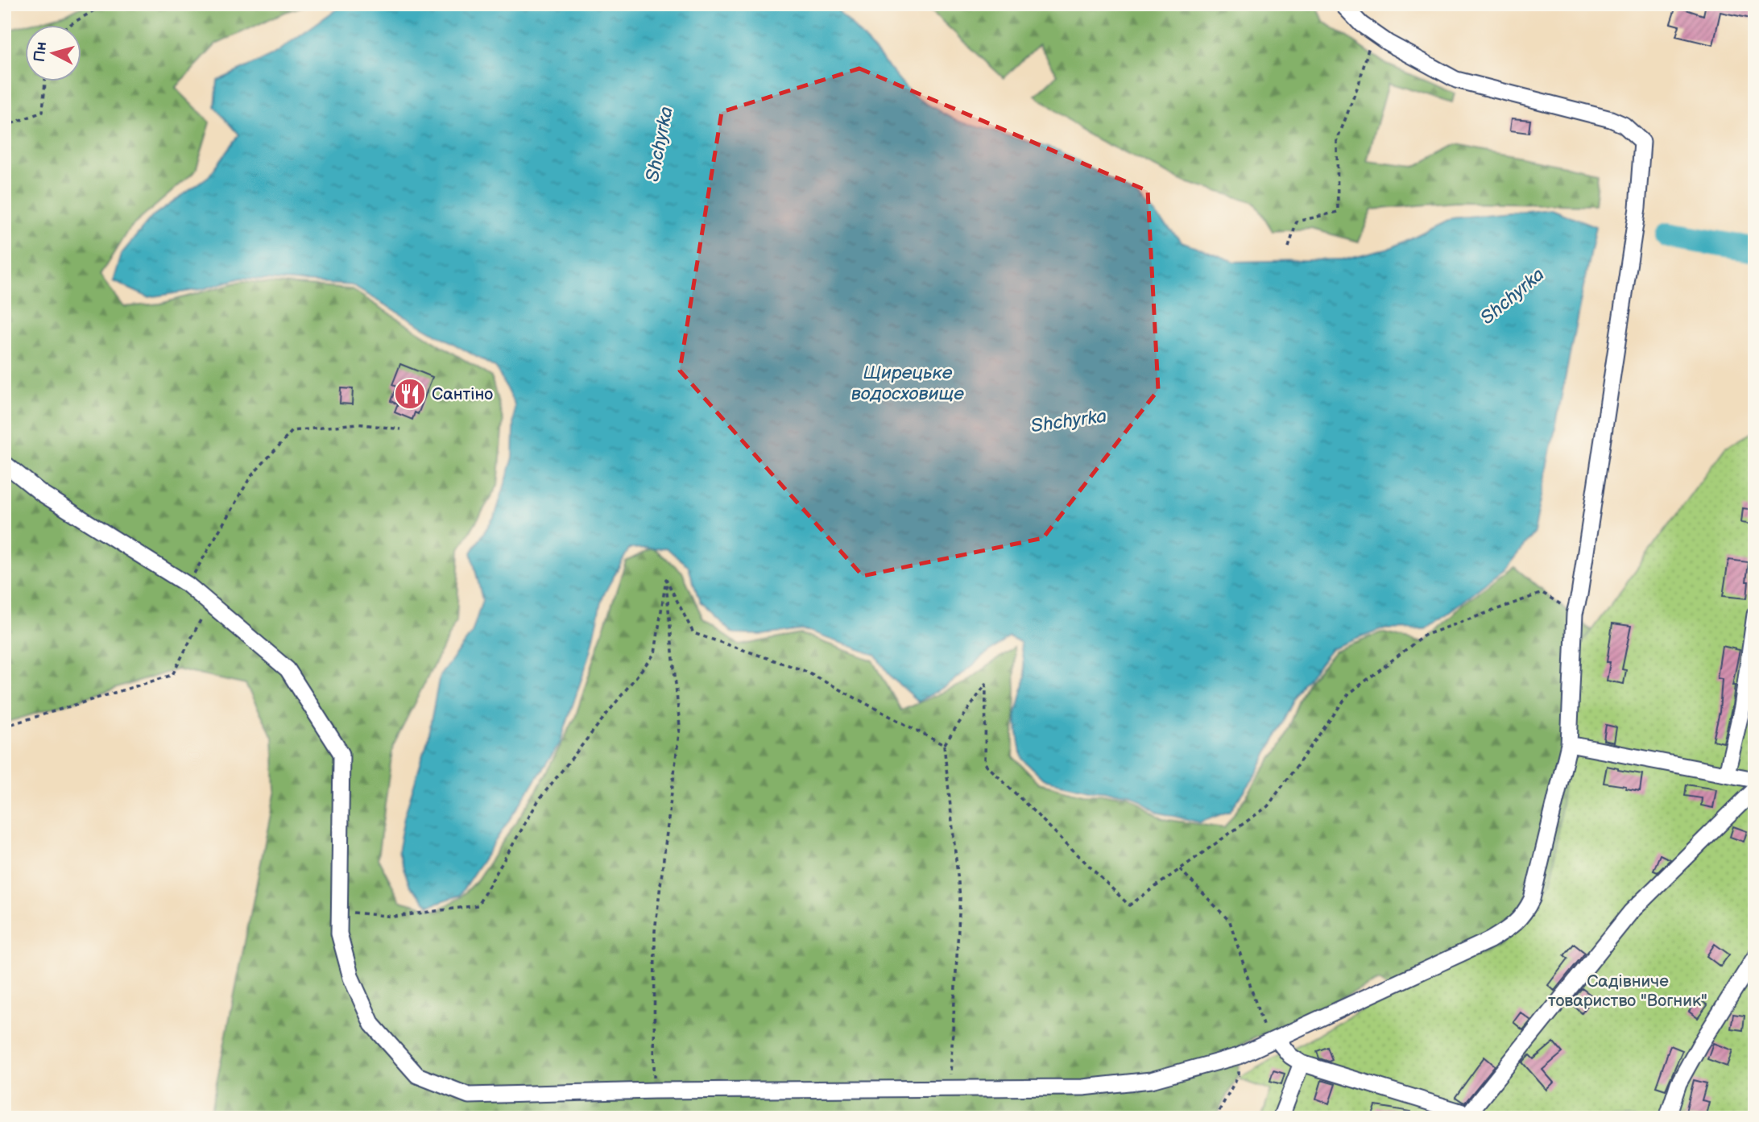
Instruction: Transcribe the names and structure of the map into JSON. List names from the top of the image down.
{
  "water": ["Shchyrka", "Щирецьке водосховище"],
  "parks": ["Садівниче товариство \"Вогник\""],
  "places": {
    "restaurant": ["Сантіно"]
  },
  "north": "left"
}
